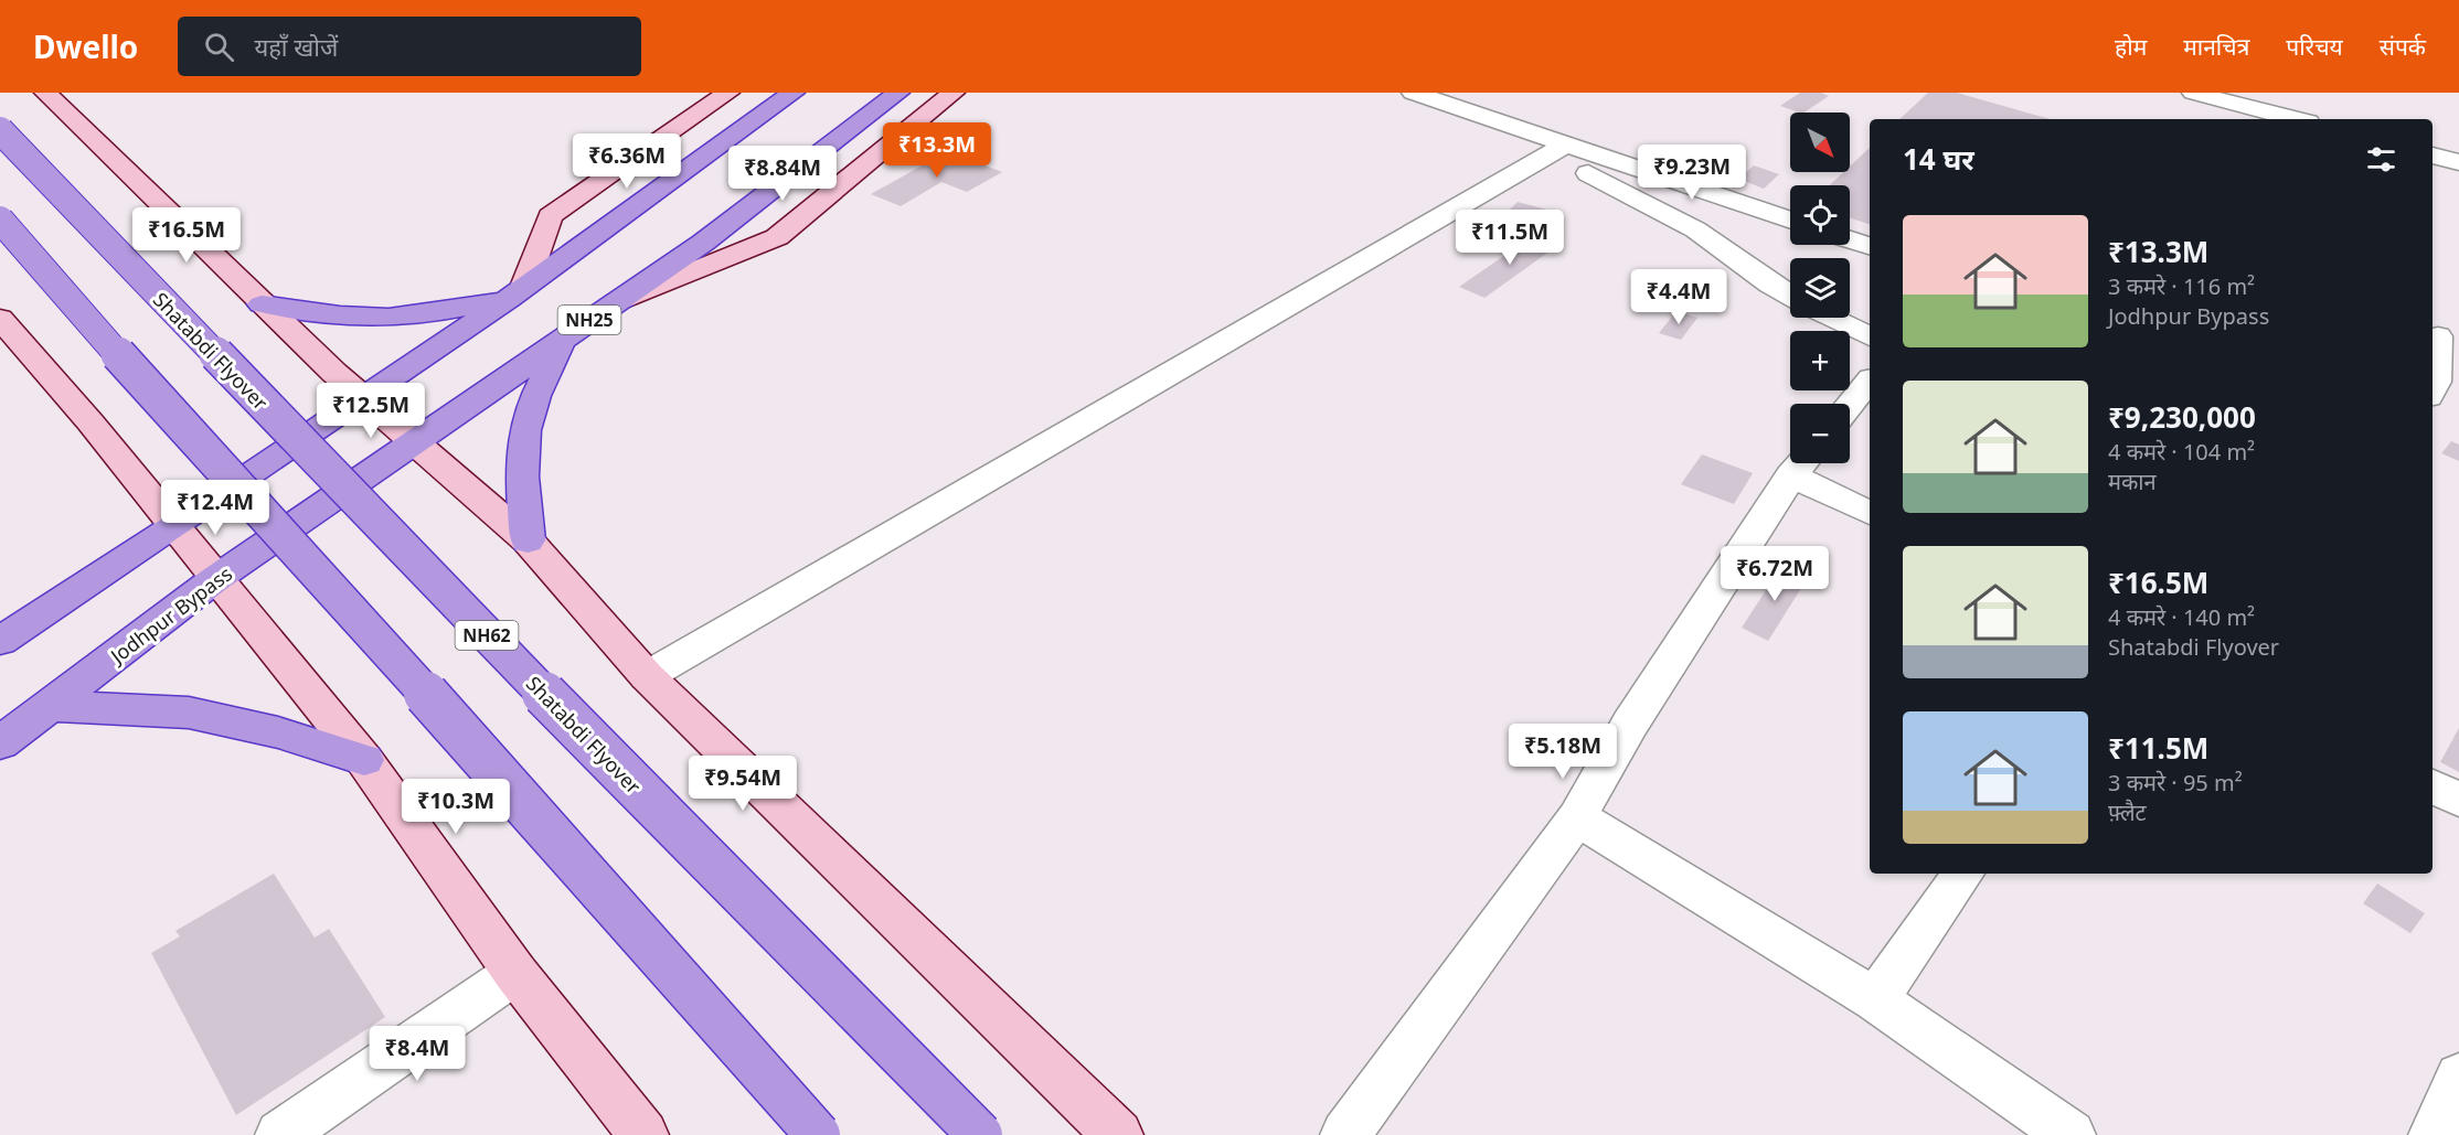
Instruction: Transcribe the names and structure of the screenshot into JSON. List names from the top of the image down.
{
  "streets": {
    "highway": [
      "NH25",
      "Shatabdi Flyover",
      "Jodhpur Bypass",
      "NH62"
    ]
  },
  "crossings": [
    ["NH25", "Jodhpur Bypass"]
  ],
  "north": "bottom right",
  "page": {
    "header": "Dwello",
    "search": "यहाँ खोजें",
    "nav": [
      "होम",
      "मानचित्र",
      "परिचय",
      "संपर्क"
    ],
    "map_buttons": ["+", "−"],
    "heading": "14 घर",
    "price": [
      "₹13.3M",
      "₹6.36M",
      "₹9.23M",
      "₹8.84M",
      "₹16.5M",
      "₹11.5M",
      "₹4.4M",
      "₹12.5M",
      "₹12.4M",
      "₹6.72M",
      "₹5.18M",
      "₹9.54M",
      "₹10.3M",
      "₹8.4M"
    ],
    "list": [
      {
        "name": "₹13.3M",
        "note": "3 कमरे · 116 m² · Jodhpur Bypass"
      },
      {
        "name": "₹9,230,000",
        "note": "4 कमरे · 104 m² · मकान"
      },
      {
        "name": "₹16.5M",
        "note": "4 कमरे · 140 m² · Shatabdi Flyover"
      },
      {
        "name": "₹11.5M",
        "note": "3 कमरे · 95 m² · फ़्लैट"
      }
    ]
  }
}
